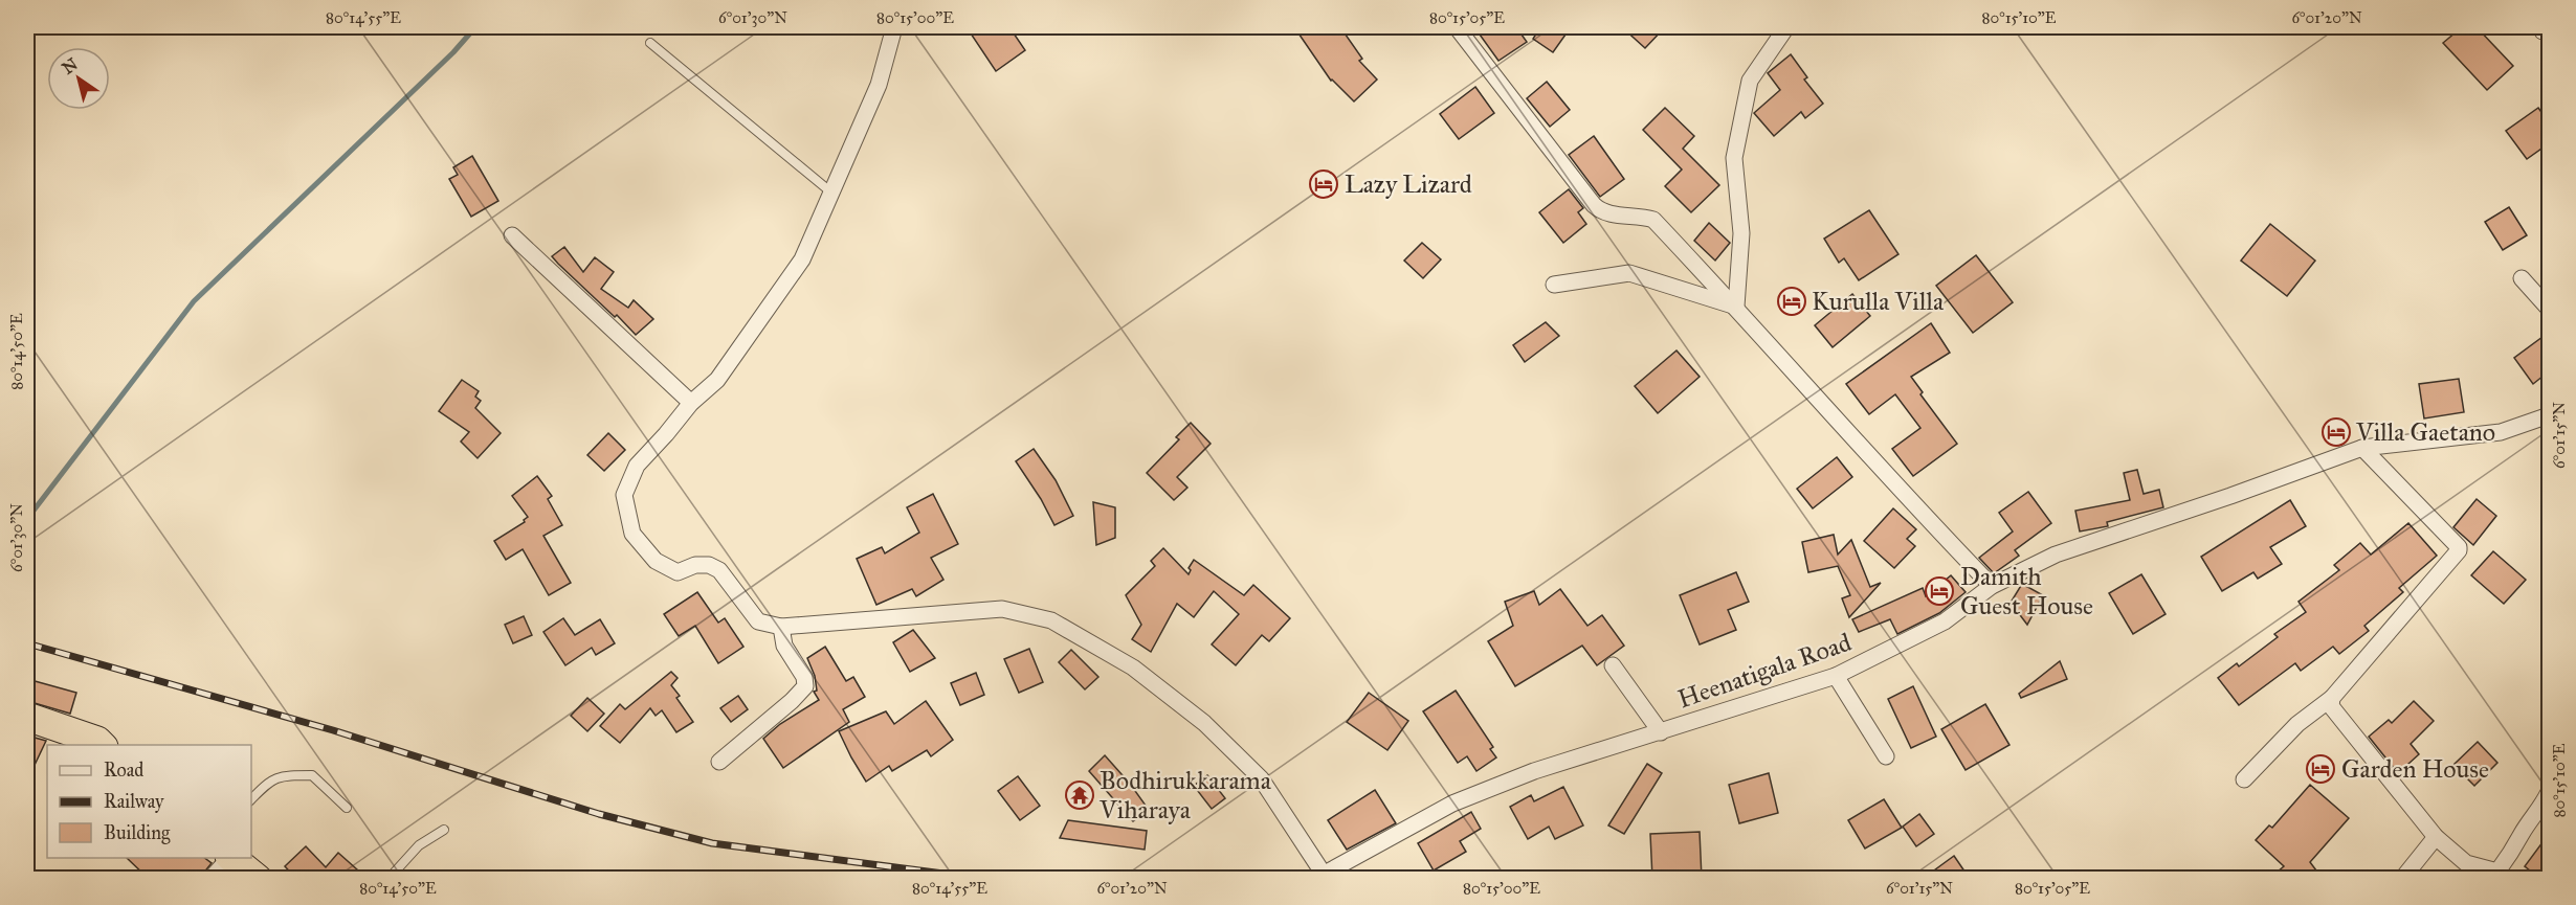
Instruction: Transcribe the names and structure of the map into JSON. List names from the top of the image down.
{
  "streets": {
    "street": ["Heenatigala Road"]
  },
  "places": {
    "hotel": [
      "Lazy Lizard",
      "Kurulla Villa",
      "Villa Gaetano",
      "Damith Guest House",
      "Garden House"
    ],
    "temple": ["Bodhirukkarama Viharaya"]
  },
  "legend": ["Road", "Railway", "Building"],
  "north": "top left",
  "coordinates": [
    "80°14'55\"E",
    "6°01'30\"N",
    "80°15'00\"E",
    "80°15'05\"E",
    "80°15'10\"E",
    "6°01'20\"N",
    "80°14'50\"E",
    "6°01'15\"N"
  ]
}
